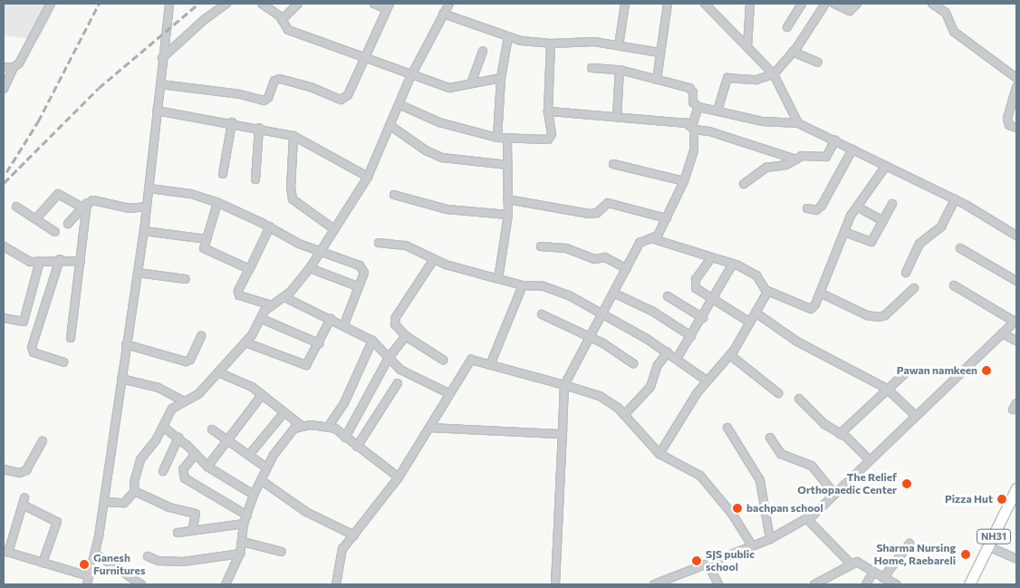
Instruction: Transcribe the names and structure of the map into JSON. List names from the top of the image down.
{
  "streets": {
    "highway": ["NH31"]
  },
  "places": [
    "Pawan namkeen",
    "The Relief Orthopaedic Center",
    "Pizza Hut",
    "bachpan school",
    "Sharma Nursing Home, Raebareli",
    "SJS public school",
    "Ganesh Furnitures"
  ]
}
